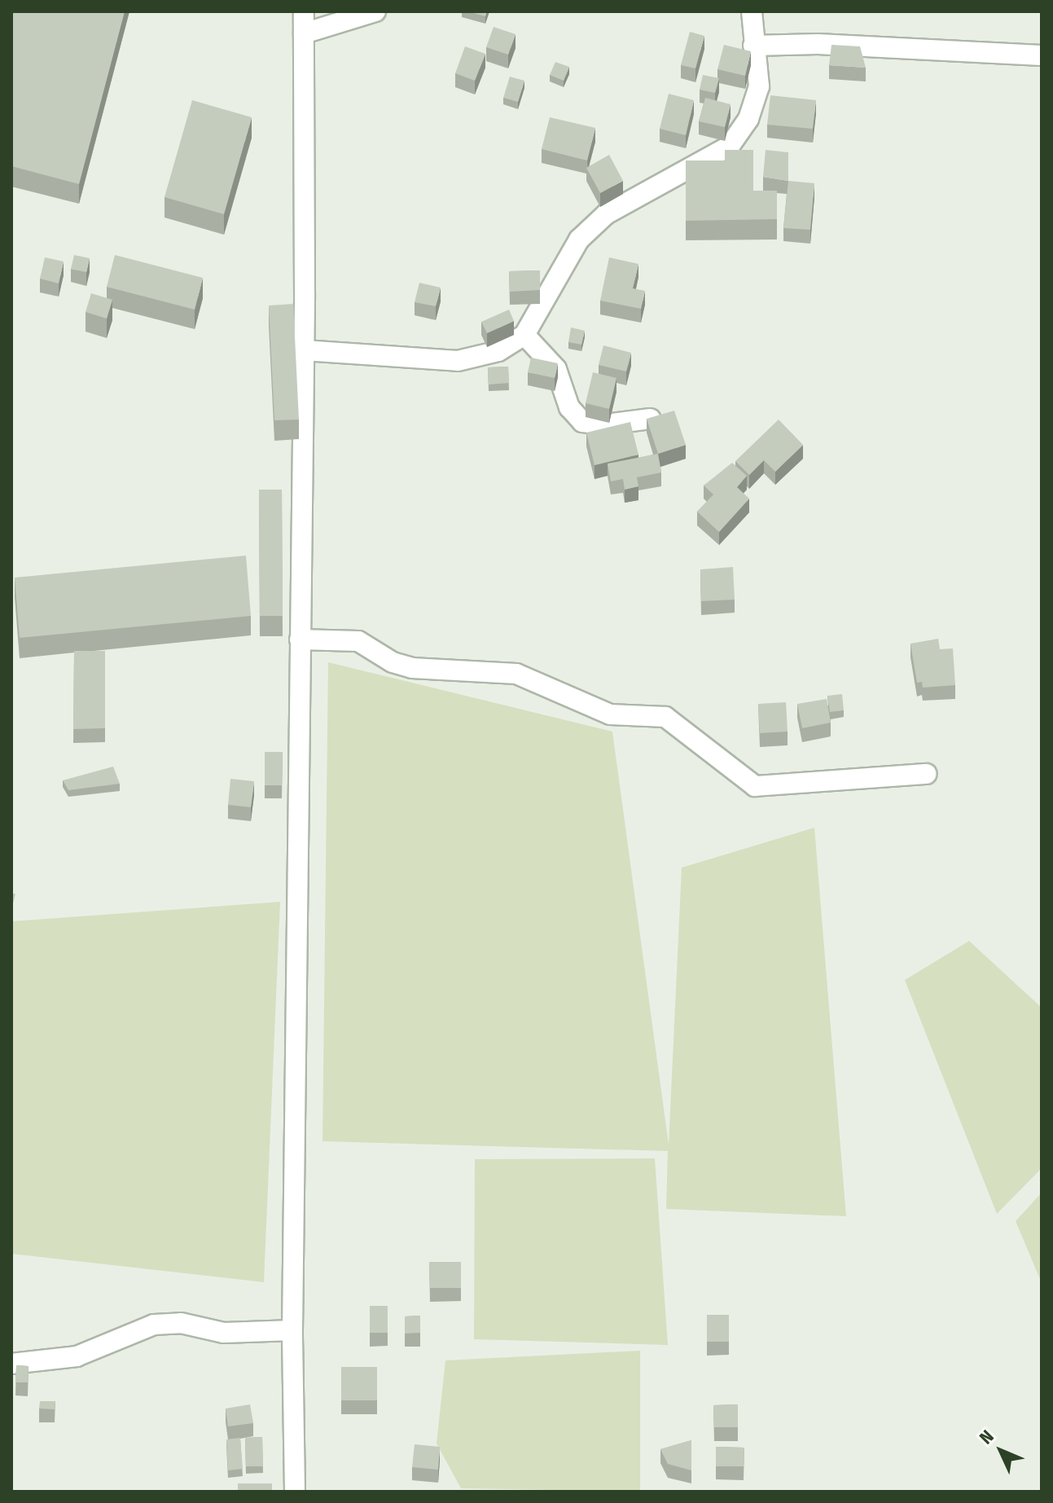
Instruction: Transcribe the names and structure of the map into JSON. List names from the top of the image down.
{
  "north": "top left"
}
